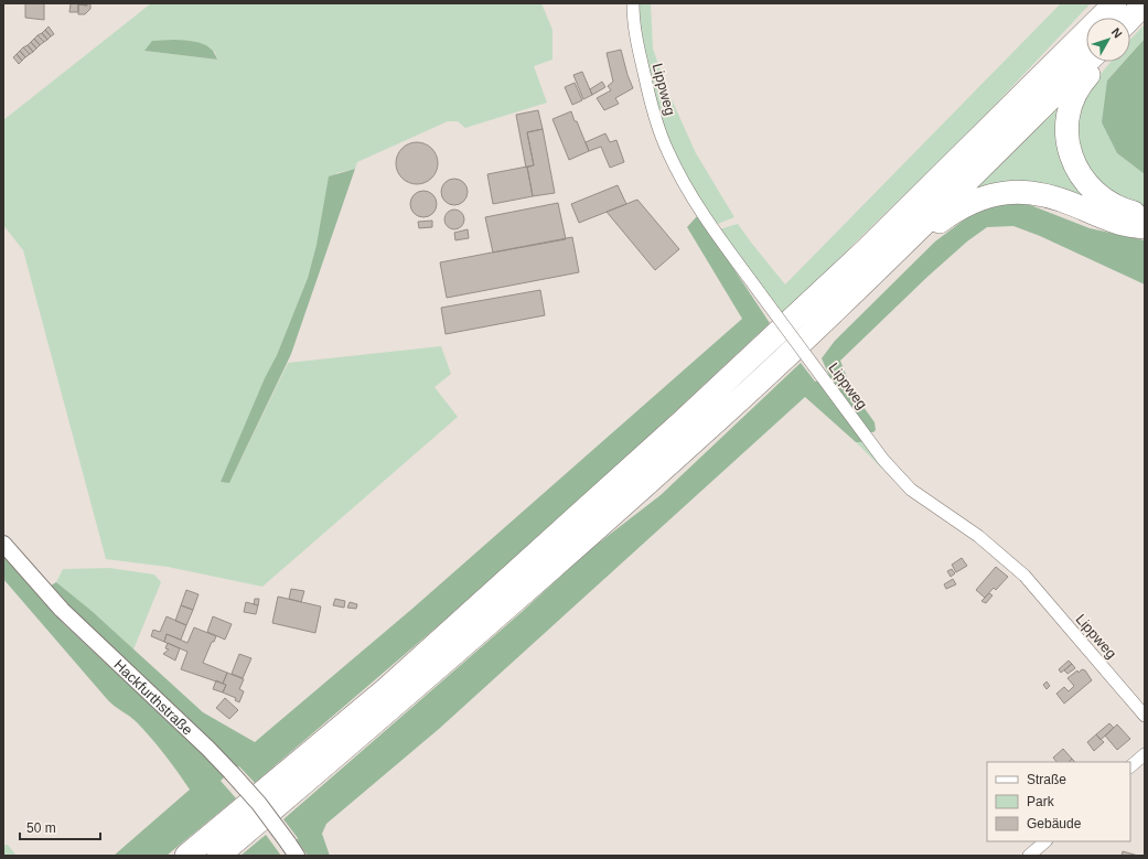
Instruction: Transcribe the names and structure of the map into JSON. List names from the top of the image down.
{
  "streets": {
    "street": ["Lippweg", "Hackfurthstraße"]
  },
  "legend": ["Straße", "Park", "Gebäude"],
  "scale_bar": "50 m",
  "north": "top right"
}
